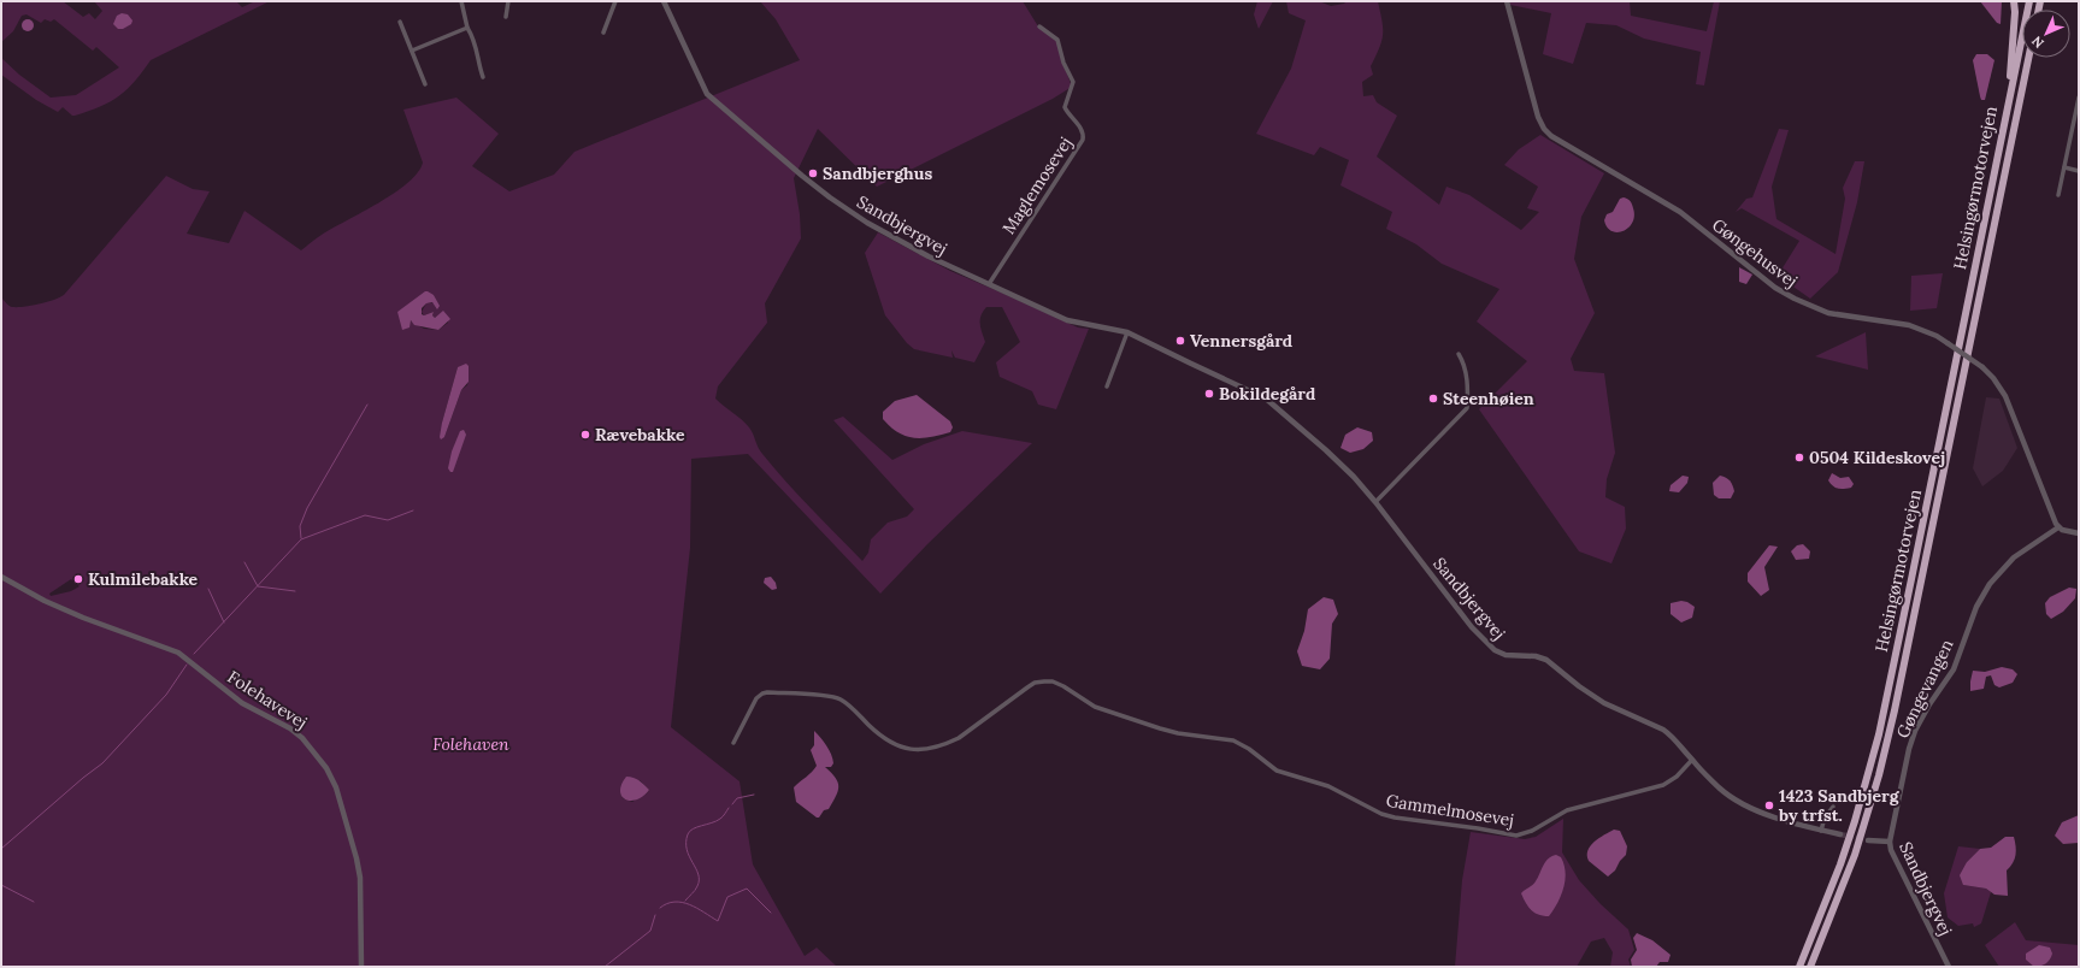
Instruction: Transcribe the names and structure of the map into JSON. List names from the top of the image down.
{
  "streets": {
    "highway": ["Helsingørmotorvejen"],
    "street": [
      "Maglemosevej",
      "Sandbjergvej",
      "Gøngehusvej",
      "Gøngevangen",
      "Folehavevej",
      "Gammelmosevej"
    ]
  },
  "crossings": [
    ["Maglemosevej", "Sandbjergvej"],
    ["Sandbjergvej", "Gøngevangen"],
    ["Sandbjergvej", "Gammelmosevej"],
    ["Gøngehusvej", "Gøngevangen"]
  ],
  "parks": ["Folehaven"],
  "places": [
    "Sandbjerghus",
    "Vennersgård",
    "Bokildegård",
    "Steenhøien",
    "Rævebakke",
    "0504 Kildeskovej",
    "Kulmilebakke",
    "1423 Sandbjerg by trfst."
  ],
  "north": "bottom left"
}
